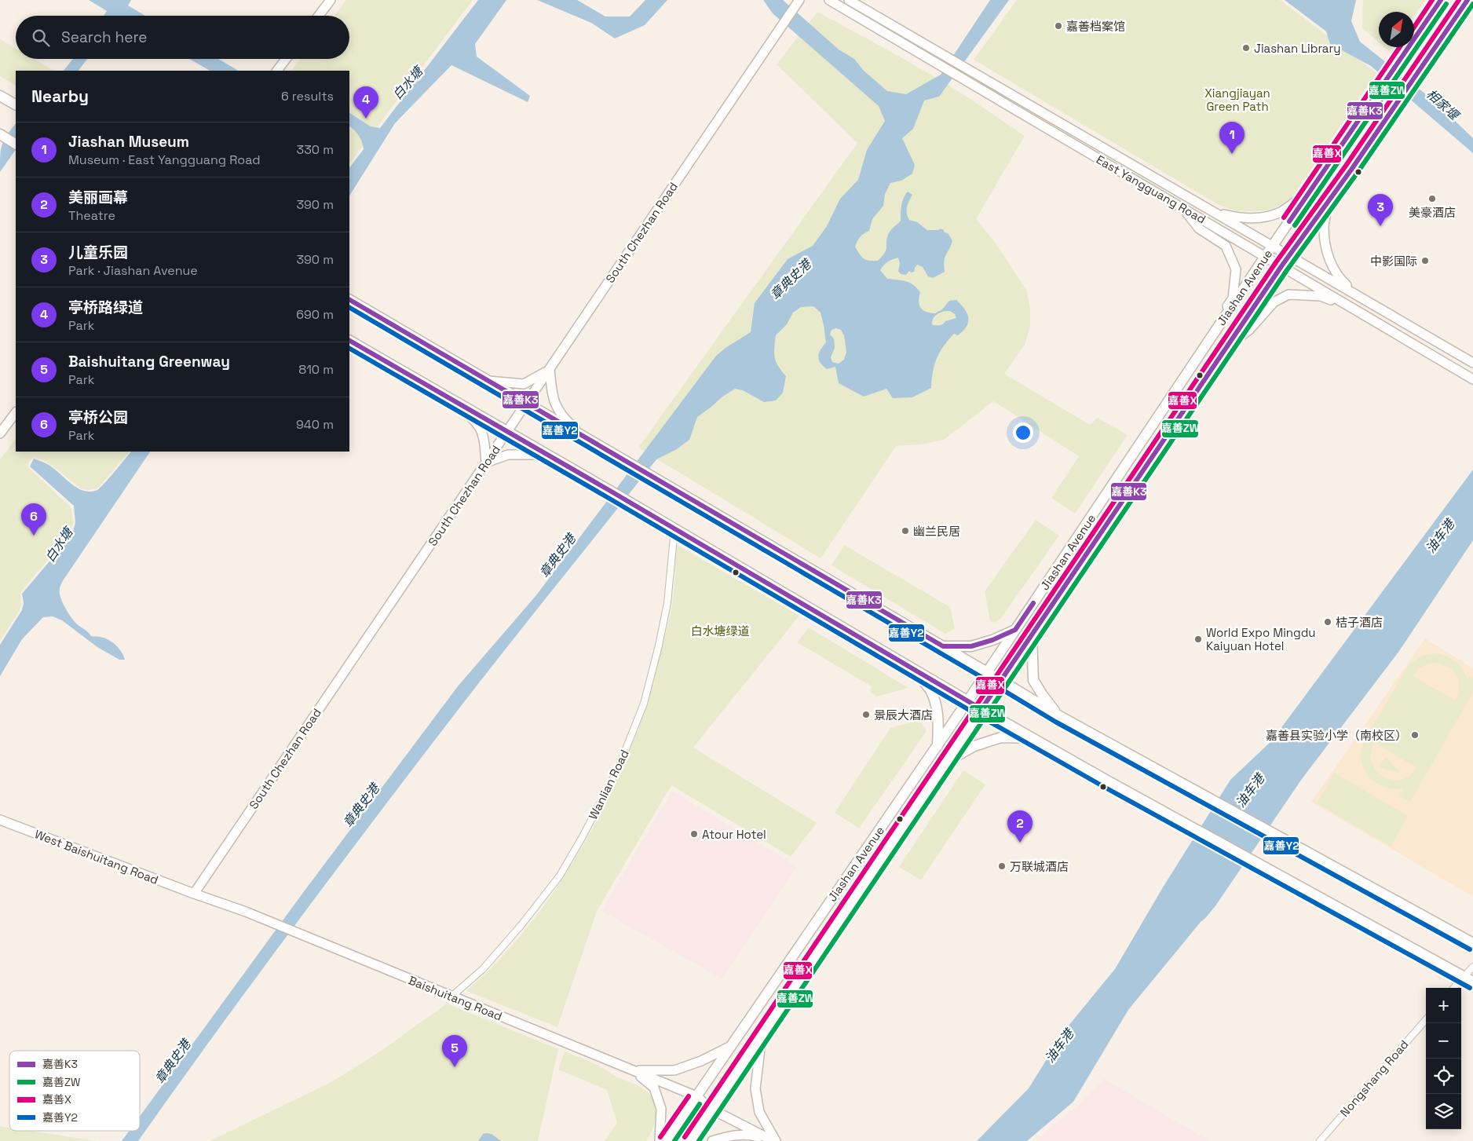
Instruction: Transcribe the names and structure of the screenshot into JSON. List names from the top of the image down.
{
  "streets": {
    "main road": ["Jiashan Avenue"],
    "street": [
      "East Yangguang Road",
      "South Chezhan Road",
      "Wanlian Road",
      "West Baishuitang Road",
      "Baishuitang Road",
      "Nongshang Road"
    ]
  },
  "crossings": [
    ["East Yangguang Road", "Jiashan Avenue"],
    ["South Chezhan Road", "West Baishuitang Road"],
    ["South Chezhan Road", "Baishuitang Road"],
    ["Jiashan Avenue", "Baishuitang Road"],
    ["Wanlian Road", "Baishuitang Road"],
    ["West Baishuitang Road", "Baishuitang Road"]
  ],
  "water": [
    "白水塘",
    "相家堰",
    "章典史港",
    "油车港"
  ],
  "parks": ["Xiangjiayan Green Path", "白水塘绿道"],
  "places": [
    "嘉善档案馆",
    "Jiashan Library",
    "美豪酒店",
    "中影国际",
    "幽兰民居",
    "桔子酒店",
    "World Expo Mingdu Kaiyuan Hotel",
    "景辰大酒店",
    "嘉善县实验小学（南校区）",
    "Atour Hotel",
    "万联城酒店"
  ],
  "lines": [
    "transit line 嘉善K3",
    "transit line 嘉善X",
    "transit line 嘉善ZW",
    "transit line 嘉善Y2"
  ],
  "legend": [
    "嘉善K3",
    "嘉善ZW",
    "嘉善X",
    "嘉善Y2"
  ],
  "north": "top right",
  "page": {
    "search": "Search here",
    "heading": ["Nearby", "6 results"],
    "pins": [
      "4",
      "1",
      "3",
      "6",
      "2",
      "5"
    ],
    "list": [
      {
        "mark": "1",
        "name": "Jiashan Museum",
        "note": "Museum · East Yangguang Road",
        "value": "330 m"
      },
      {
        "mark": "2",
        "name": "美丽画幕",
        "note": "Theatre",
        "value": "390 m"
      },
      {
        "mark": "3",
        "name": "儿童乐园",
        "note": "Park · Jiashan Avenue",
        "value": "390 m"
      },
      {
        "mark": "4",
        "name": "亭桥路绿道",
        "note": "Park",
        "value": "690 m"
      },
      {
        "mark": "5",
        "name": "Baishuitang Greenway",
        "note": "Park",
        "value": "810 m"
      },
      {
        "mark": "6",
        "name": "亭桥公园",
        "note": "Park",
        "value": "940 m"
      }
    ],
    "map_buttons": ["+", "−"]
  }
}
